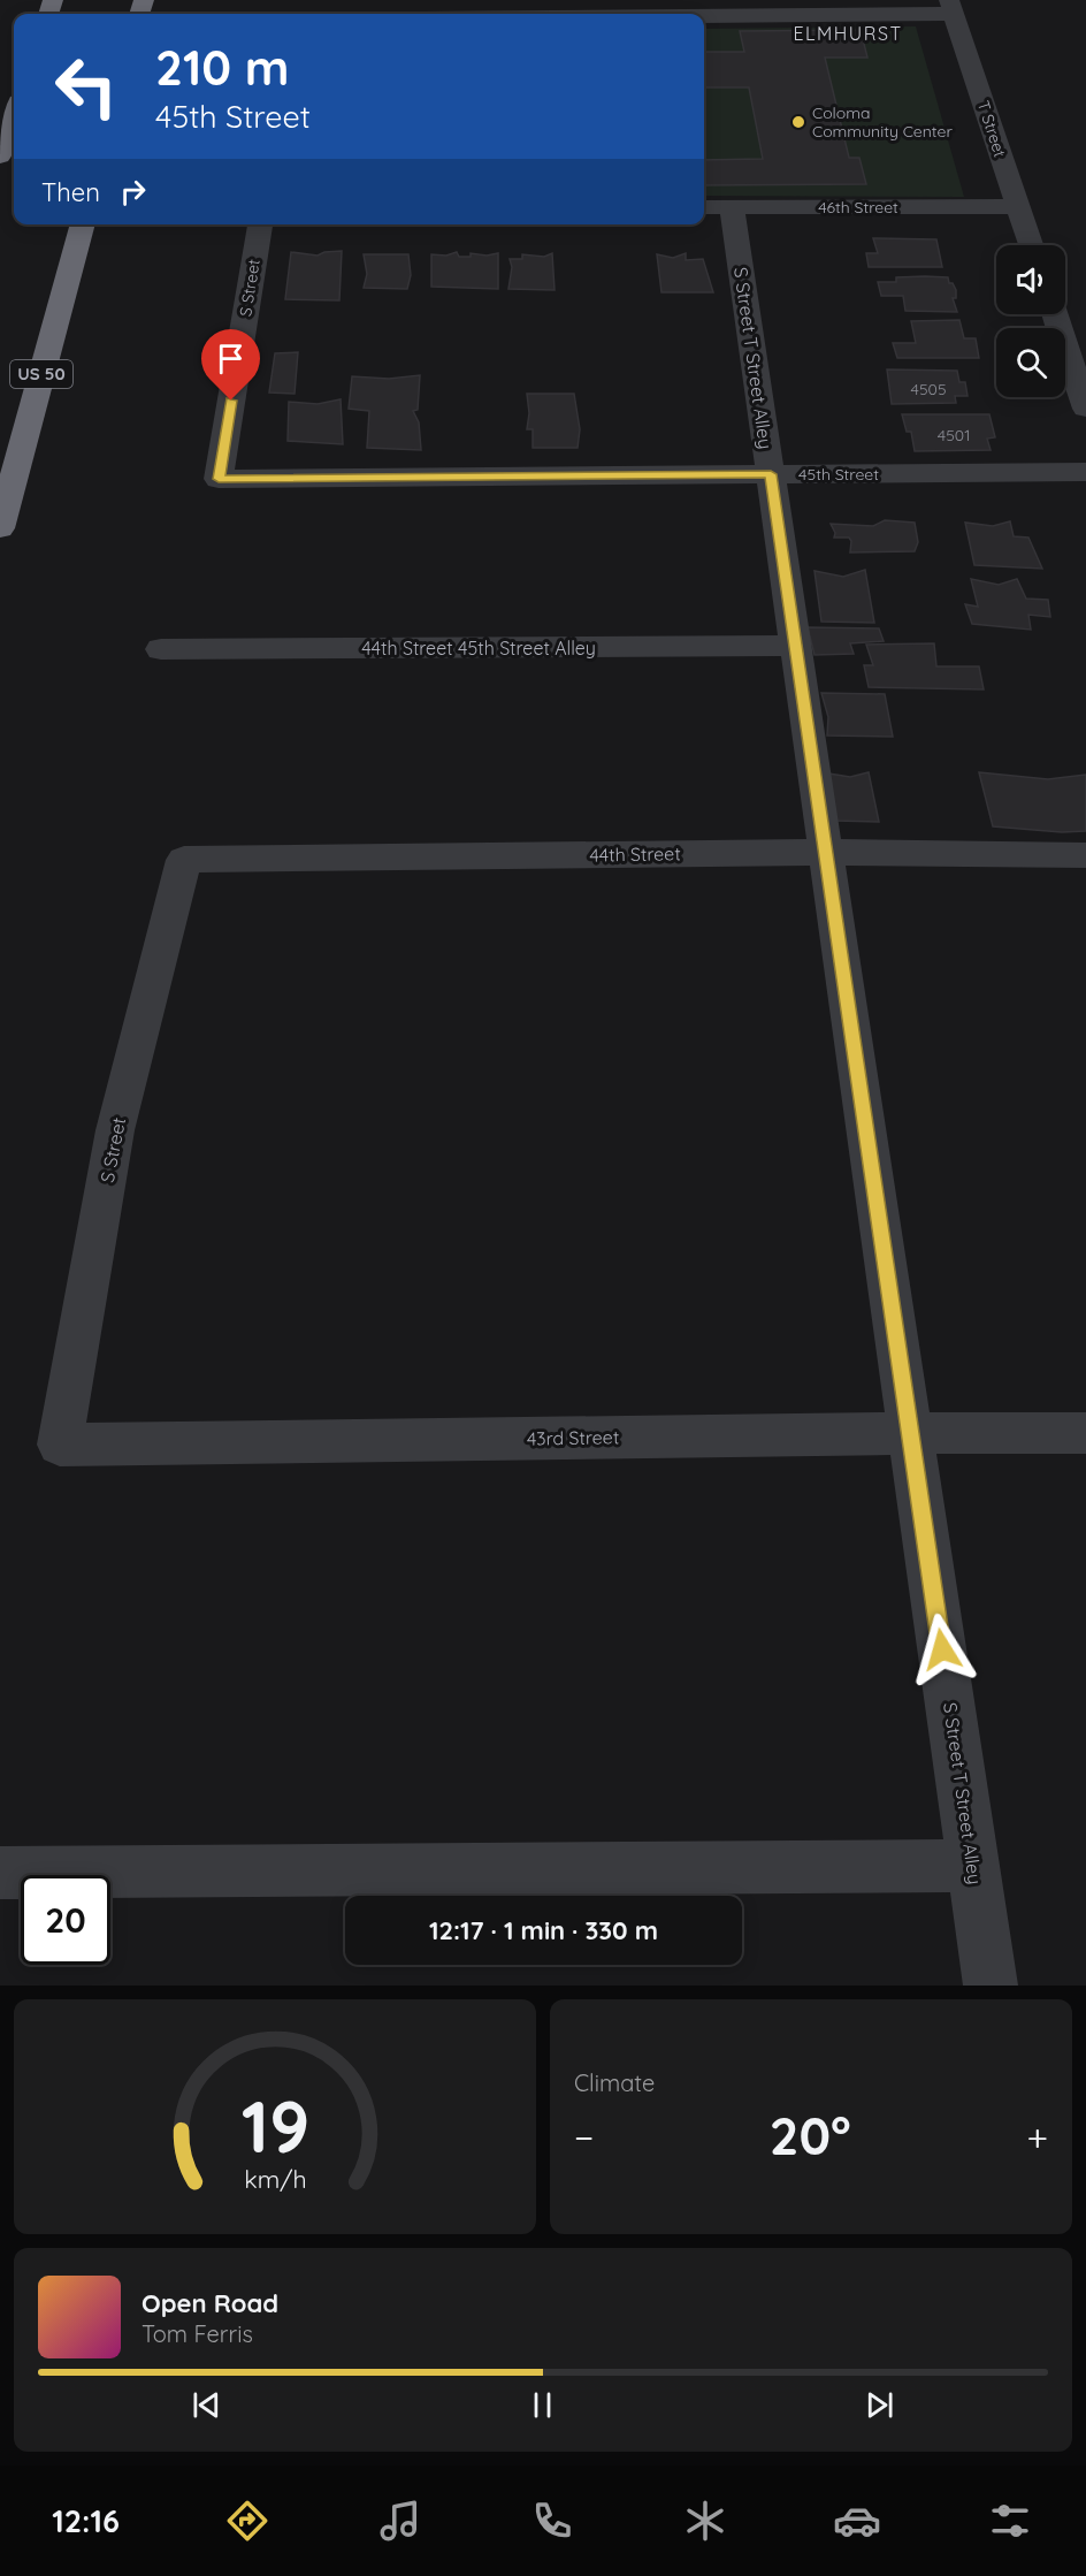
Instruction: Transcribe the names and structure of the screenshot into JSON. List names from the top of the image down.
{
  "streets": {
    "highway": ["US 50"],
    "street": [
      "T Street",
      "46th Street",
      "S Street",
      "S Street T Street Alley",
      "45th Street",
      "44th Street 45th Street Alley",
      "44th Street",
      "43rd Street"
    ]
  },
  "crossings": [
    ["T Street", "46th Street"],
    ["46th Street", "S Street T Street Alley"],
    ["S Street", "45th Street"],
    ["S Street", "44th Street"],
    ["S Street", "43rd Street"],
    ["S Street T Street Alley", "45th Street"],
    ["S Street T Street Alley", "44th Street 45th Street Alley"],
    ["S Street T Street Alley", "44th Street"],
    ["S Street T Street Alley", "43rd Street"]
  ],
  "districts": ["ELMHURST"],
  "places": ["Coloma Community Center"],
  "house_numbers": ["4505", "4501"],
  "page": {
    "turn": ["210 m", "45th Street"],
    "then": "Then",
    "limit": "20",
    "trip": "12:17 · 1 min · 330 m",
    "tile": "Climate",
    "heat": ["−", "20°", "+"],
    "song": ["Open Road", "Tom Ferris"],
    "tabs": "12:16",
    "gauge": ["19", "km/h"]
  }
}
